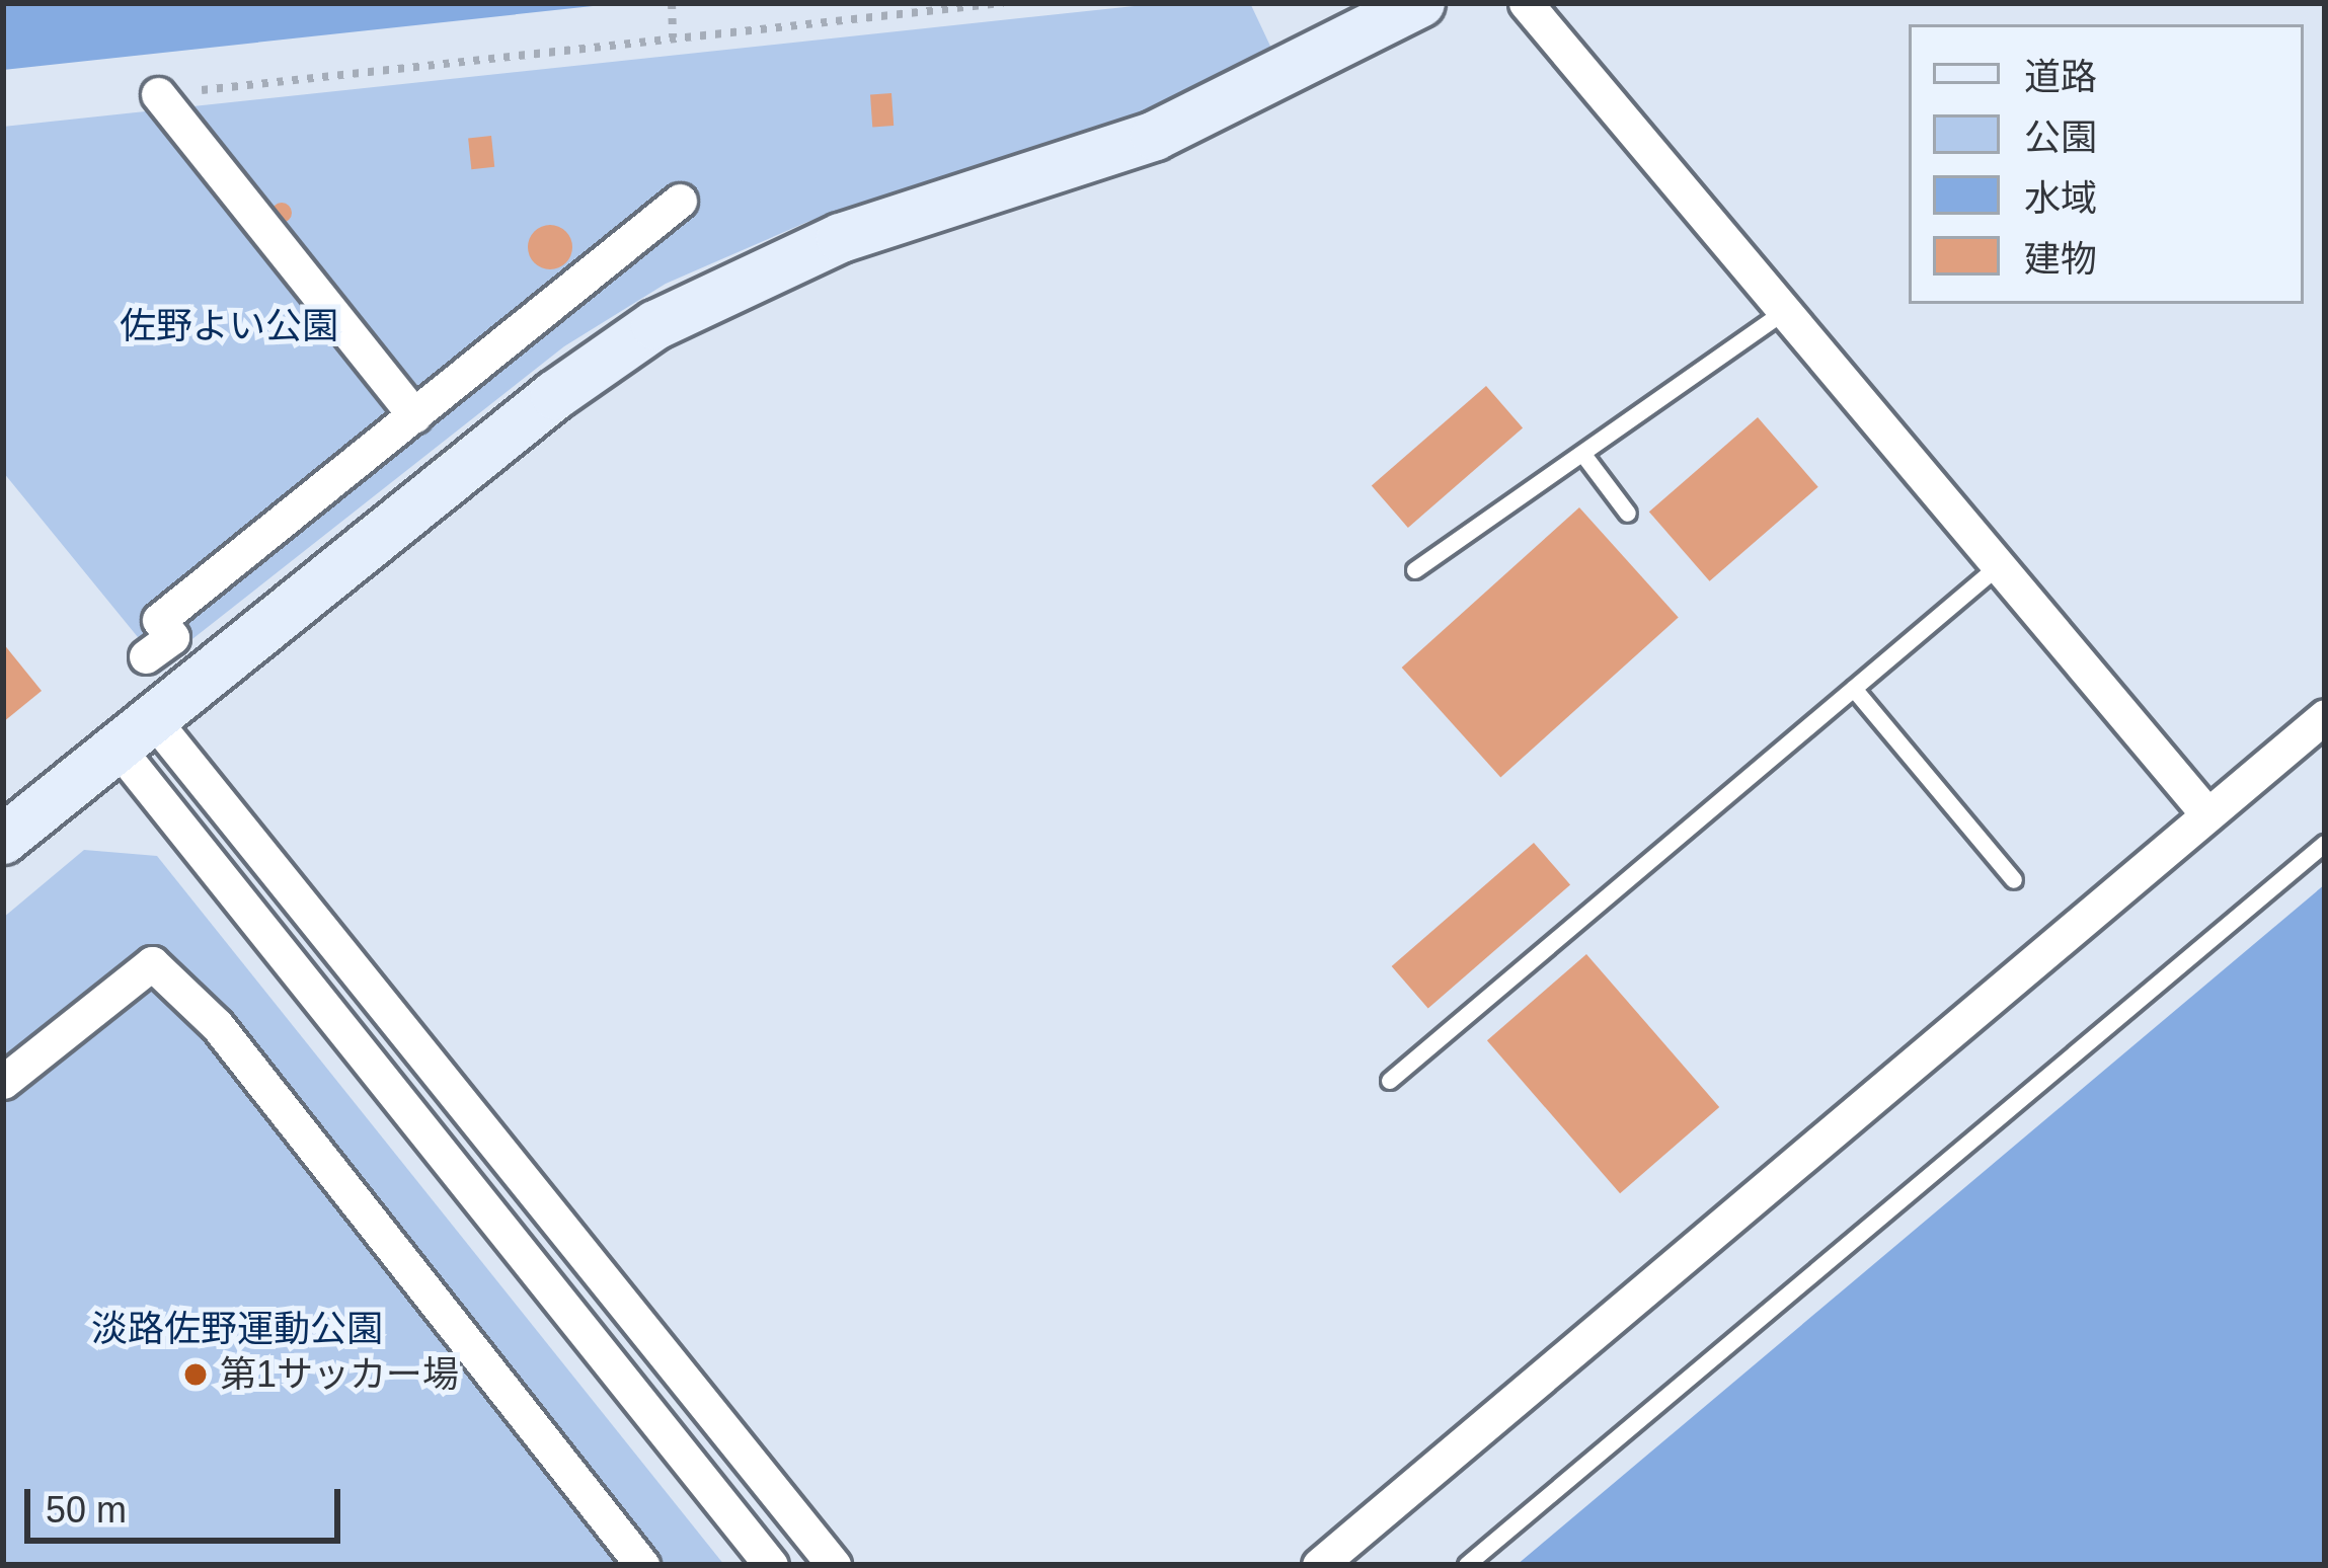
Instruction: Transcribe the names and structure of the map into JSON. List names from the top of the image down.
{
  "parks": ["佐野よい公園", "淡路佐野運動公園"],
  "places": ["第1サッカー場"],
  "legend": [
    "道路",
    "公園",
    "水域",
    "建物"
  ],
  "scale_bar": "50 m"
}
